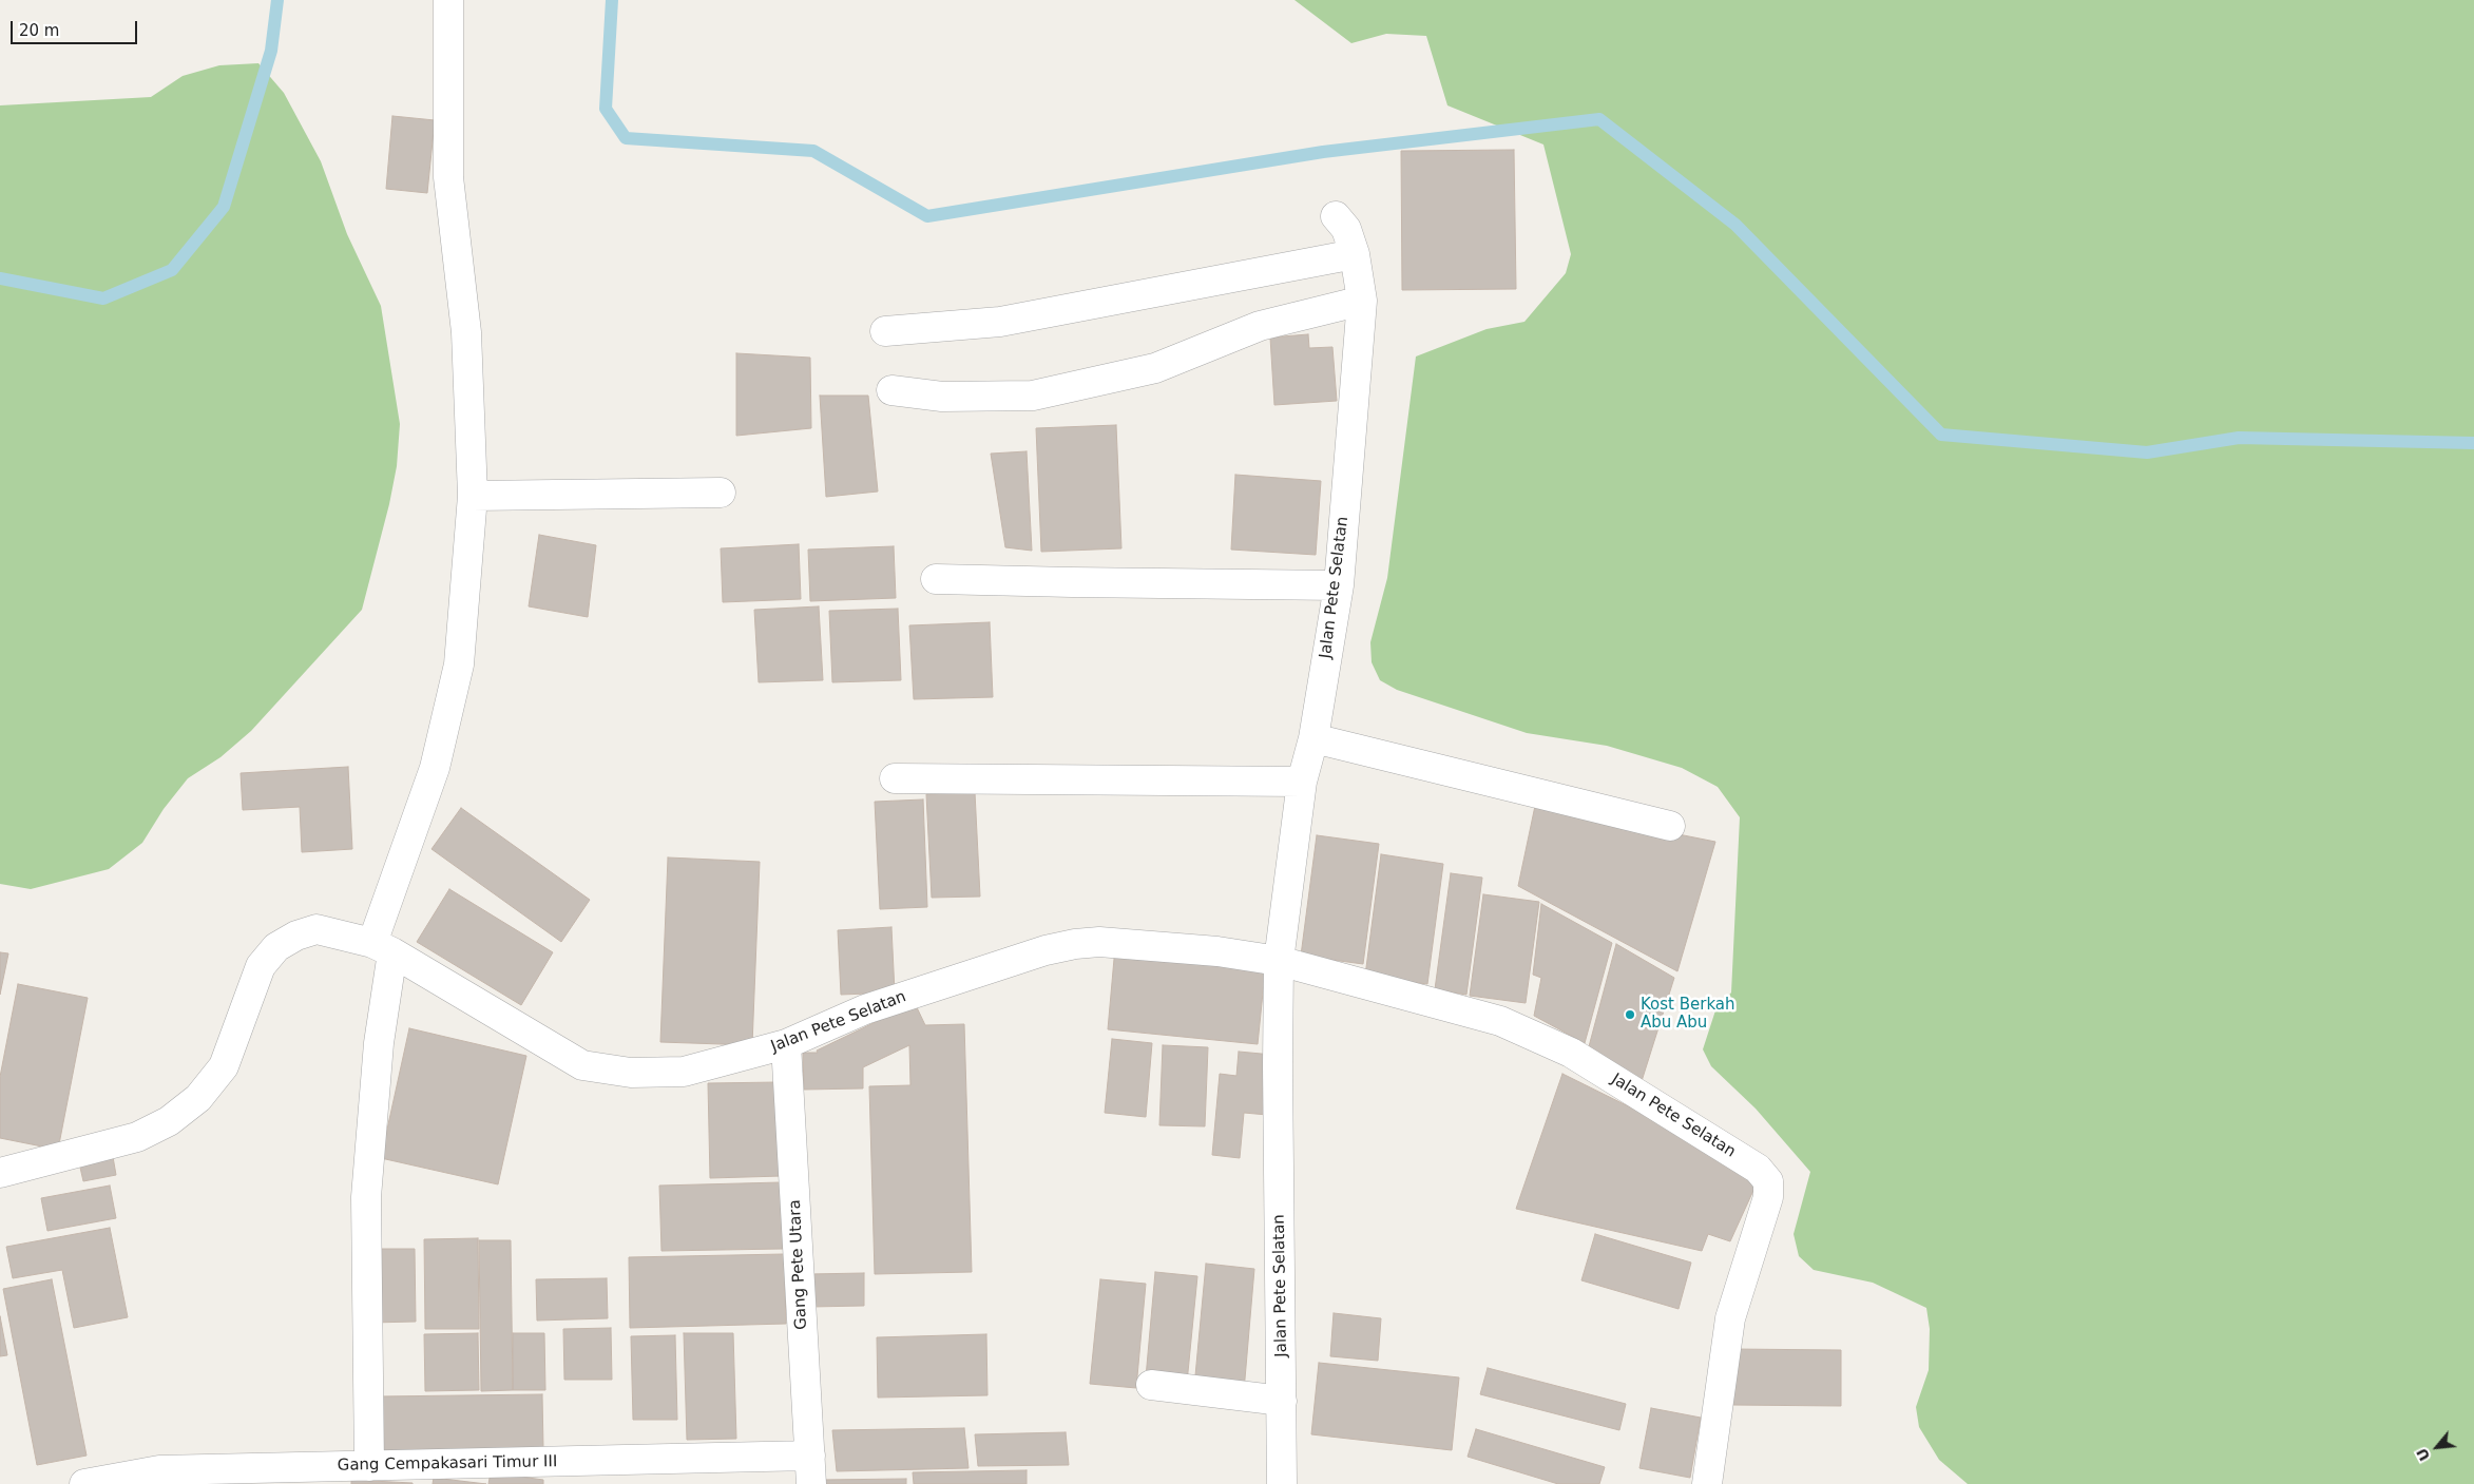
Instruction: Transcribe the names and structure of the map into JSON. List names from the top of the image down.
{
  "streets": {
    "street": ["Jalan Pete Selatan", "Gang Pete Utara", "Gang Cempakasari Timur III"]
  },
  "crossings": [
    ["Jalan Pete Selatan", "Gang Pete Utara"],
    ["Gang Pete Utara", "Gang Cempakasari Timur III"]
  ],
  "places": ["Kost Berkah Abu Abu"],
  "scale_bar": "20 m",
  "north": "bottom left"
}
